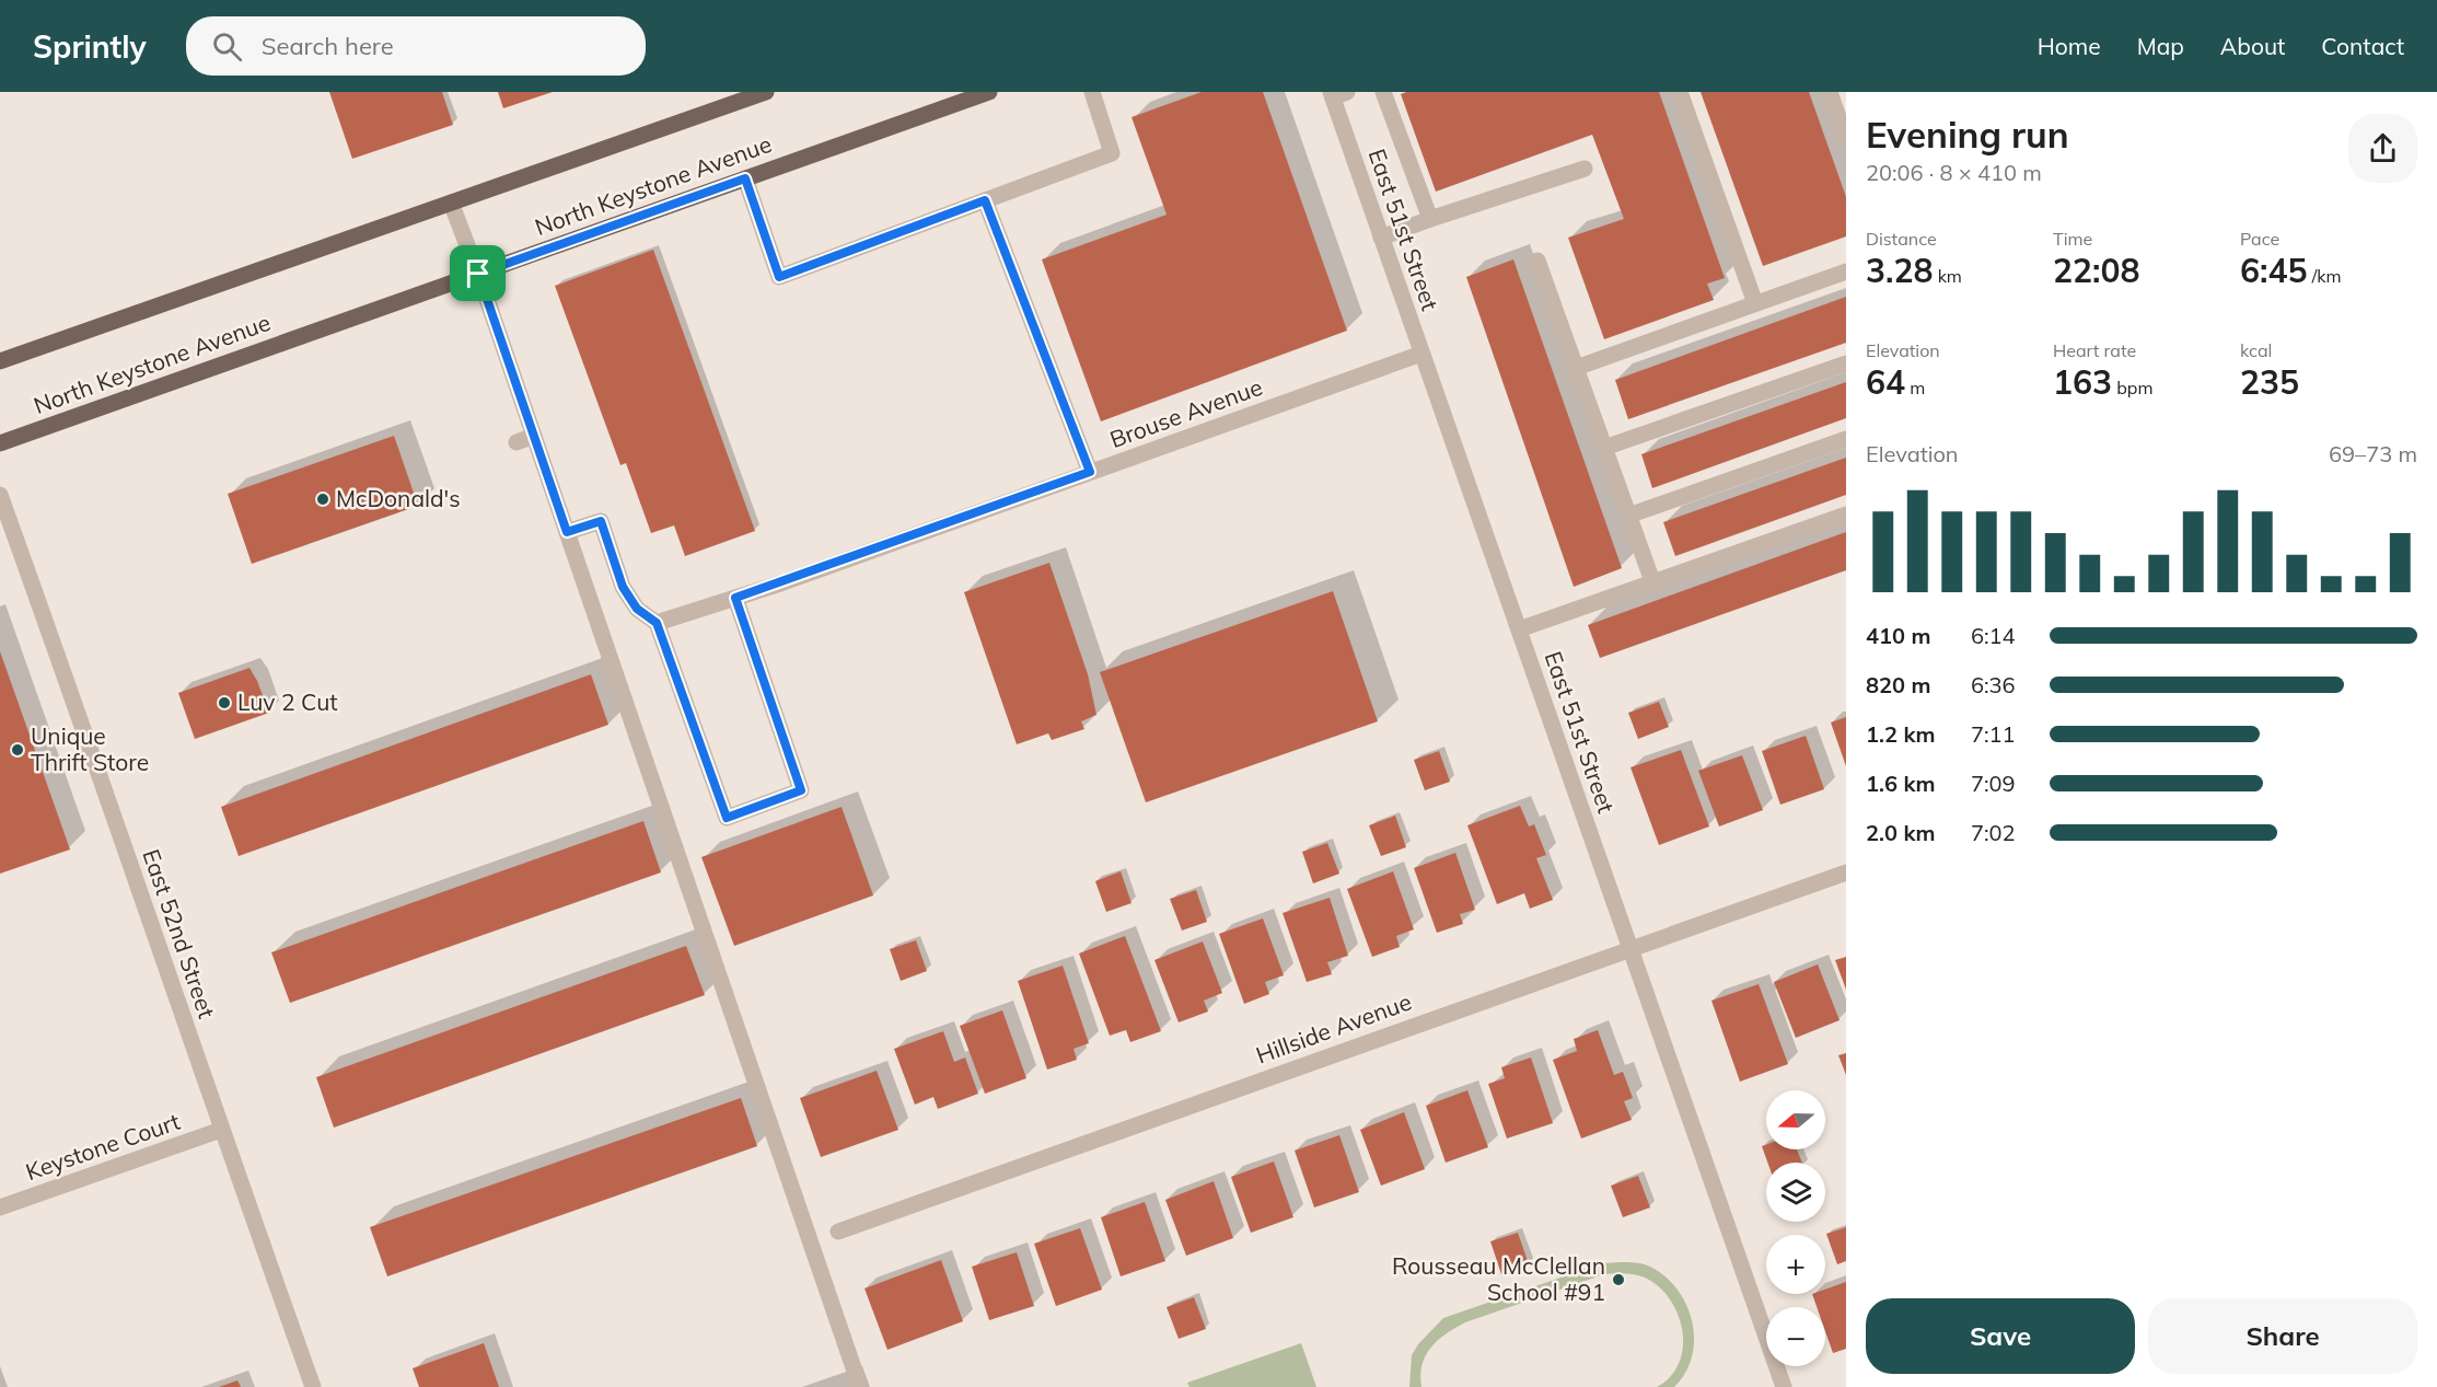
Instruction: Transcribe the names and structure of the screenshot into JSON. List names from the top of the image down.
{
  "streets": {
    "main road": ["North Keystone Avenue"],
    "street": [
      "East 51st Street",
      "Brouse Avenue",
      "East 52nd Street",
      "Hillside Avenue",
      "Keystone Court"
    ]
  },
  "crossings": [
    ["East 51st Street", "Brouse Avenue"],
    ["East 51st Street", "Hillside Avenue"],
    ["East 52nd Street", "Keystone Court"]
  ],
  "places": [
    "McDonald's",
    "Luv 2 Cut",
    "Unique Thrift Store",
    "Rousseau McClellan School #91"
  ],
  "north": "left",
  "page": {
    "header": "Sprintly",
    "search": "Search here",
    "nav": [
      "Home",
      "Map",
      "About",
      "Contact"
    ],
    "heading": ["Evening run", "20:06 · 8 × 410 m"],
    "stats": [
      ["Distance", "3.28 km"],
      ["Time", "22:08"],
      ["Pace", "6:45 /km"],
      ["Elevation", "64 m"],
      ["Heart rate", "163 bpm"],
      ["kcal", "235"]
    ],
    "chart": ["Elevation", "69–73 m"],
    "list": [
      {
        "name": "410 m",
        "note": "6:14"
      },
      {
        "name": "820 m",
        "note": "6:36"
      },
      {
        "name": "1.2 km",
        "note": "7:11"
      },
      {
        "name": "1.6 km",
        "note": "7:09"
      },
      {
        "name": "2.0 km",
        "note": "7:02"
      }
    ],
    "map_buttons": ["+", "−"],
    "buttons": ["Save", "Share"]
  }
}
